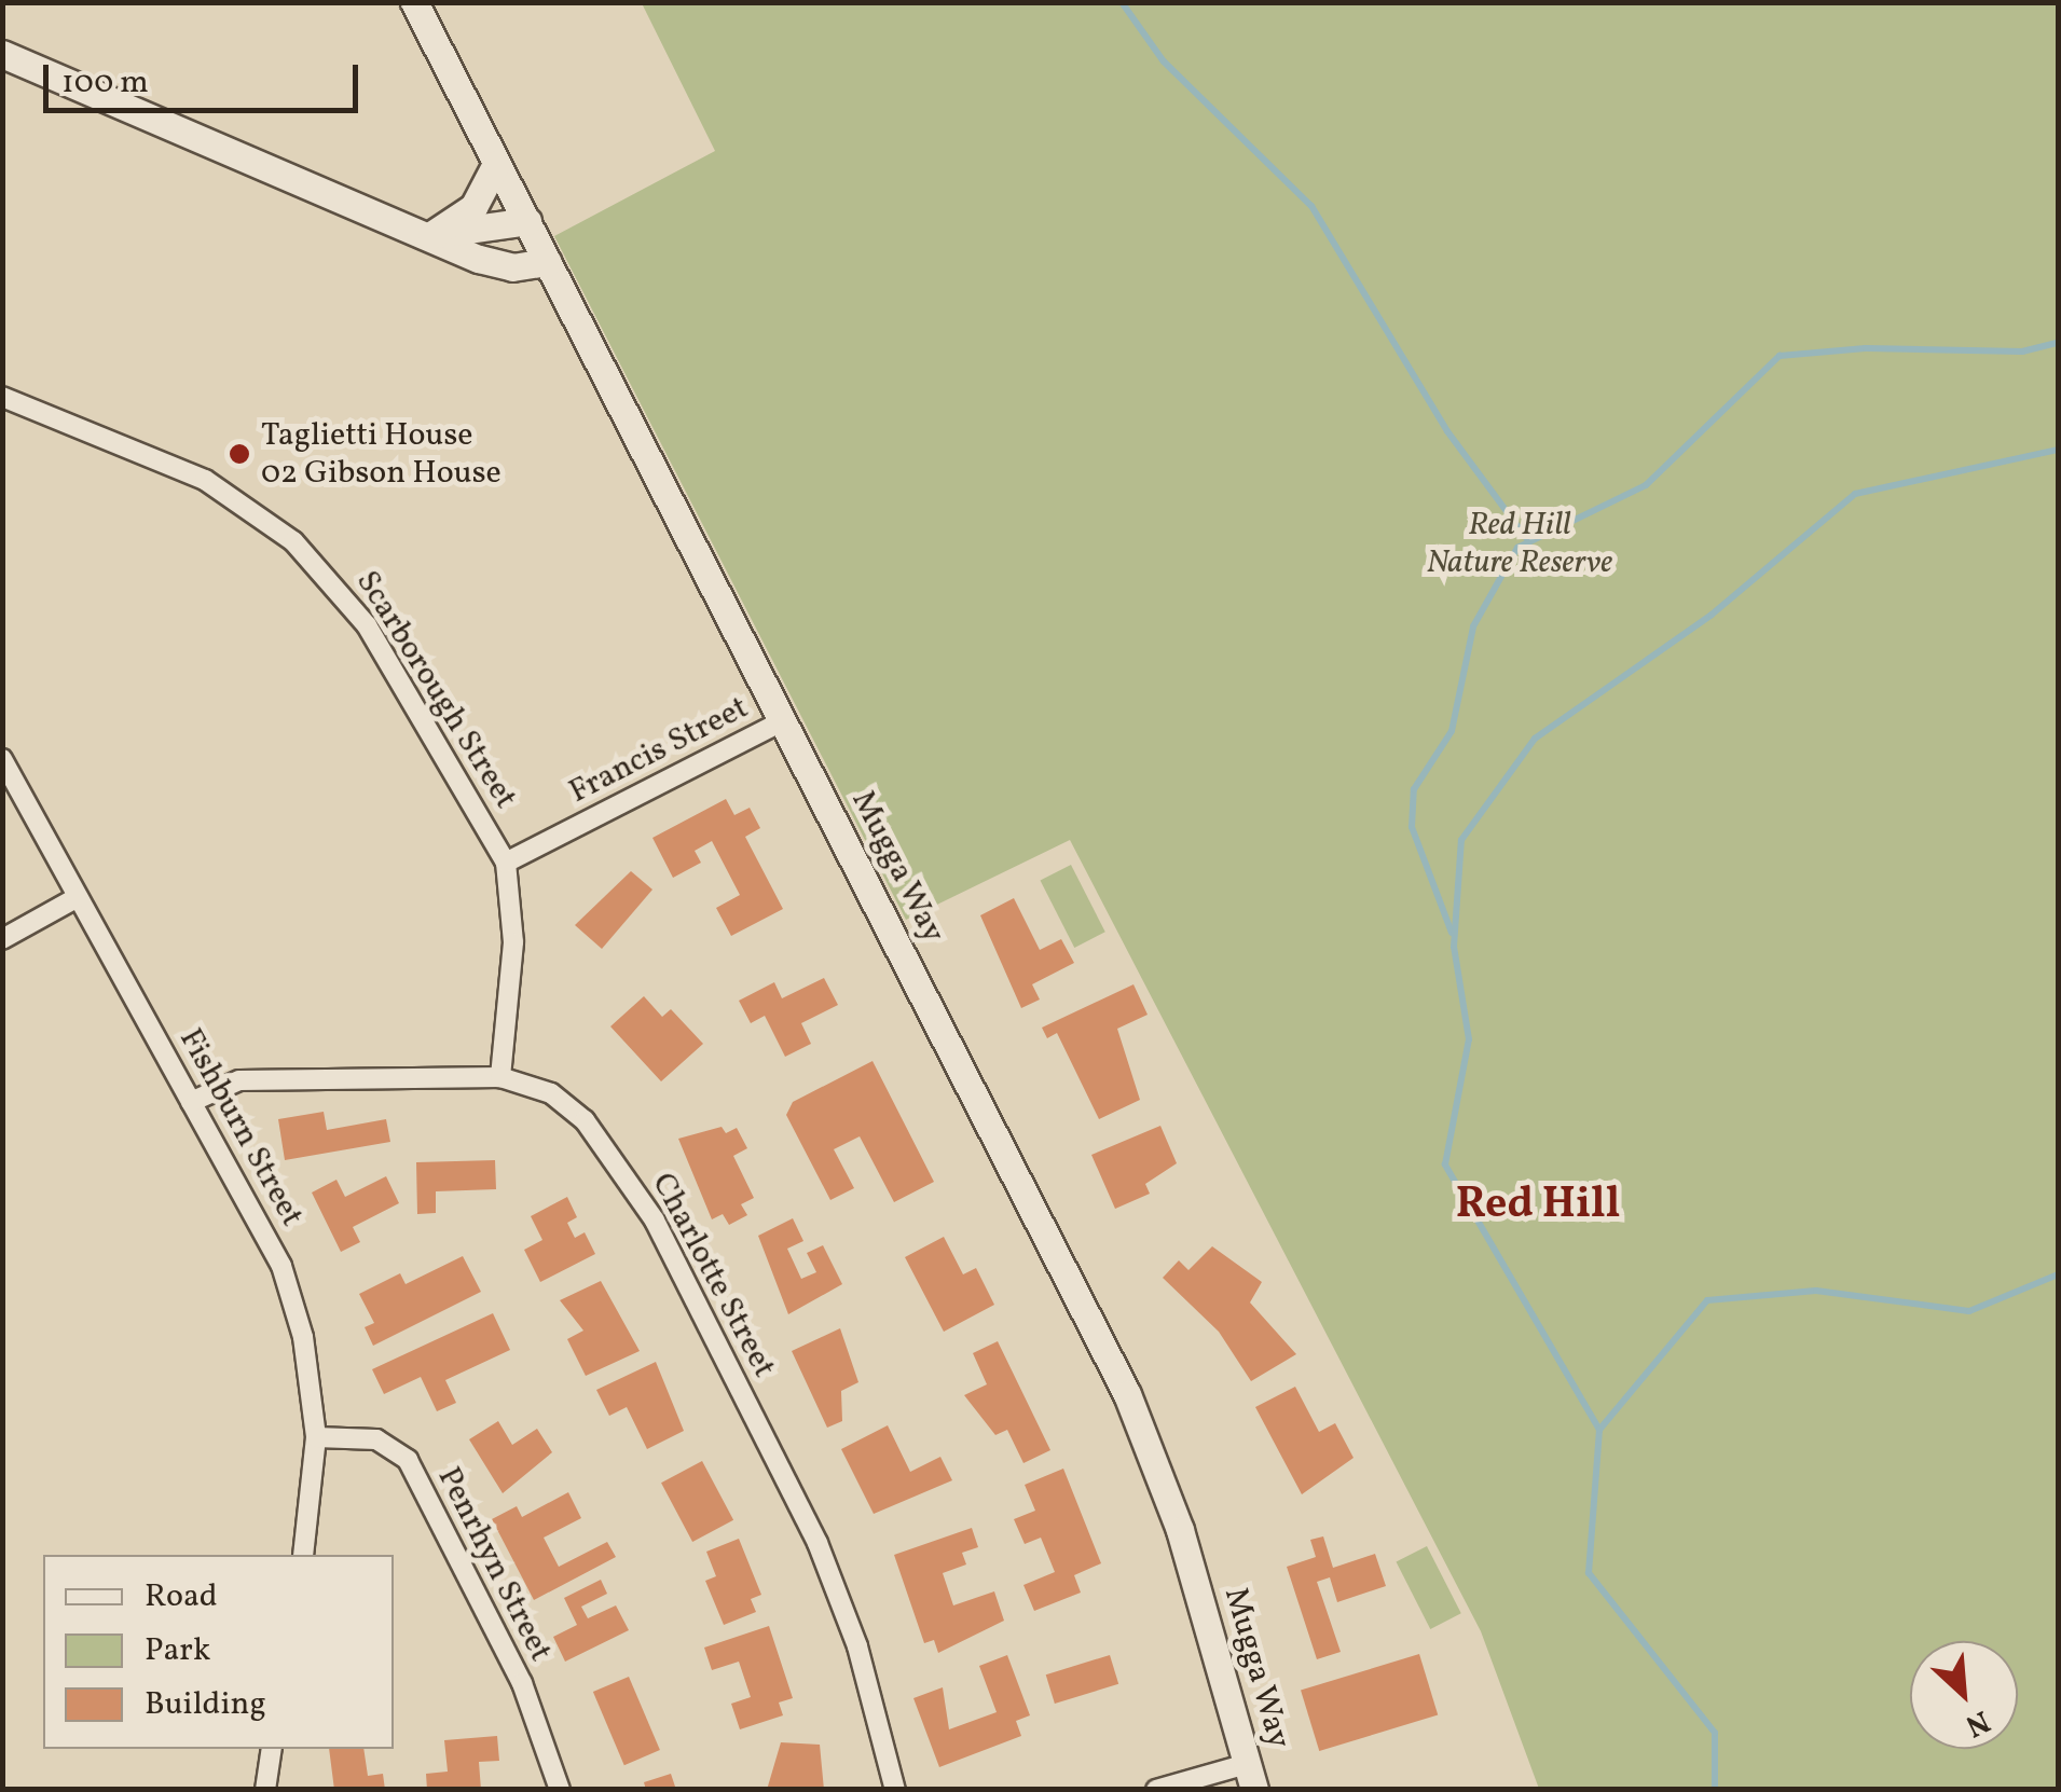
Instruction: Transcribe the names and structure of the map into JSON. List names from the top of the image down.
{
  "streets": {
    "main road": ["Mugga Way"],
    "street": [
      "Scarborough Street",
      "Francis Street",
      "Fishburn Street",
      "Charlotte Street",
      "Penrhyn Street"
    ]
  },
  "crossings": [
    ["Scarborough Street", "Francis Street"],
    ["Scarborough Street", "Charlotte Street"],
    ["Francis Street", "Mugga Way"],
    ["Fishburn Street", "Charlotte Street"],
    ["Fishburn Street", "Penrhyn Street"]
  ],
  "districts": ["Red Hill"],
  "parks": ["Red Hill Nature Reserve"],
  "places": ["Taglietti House 02 Gibson House"],
  "legend": ["Road", "Park", "Building"],
  "scale_bar": "100 m",
  "north": "bottom right"
}
